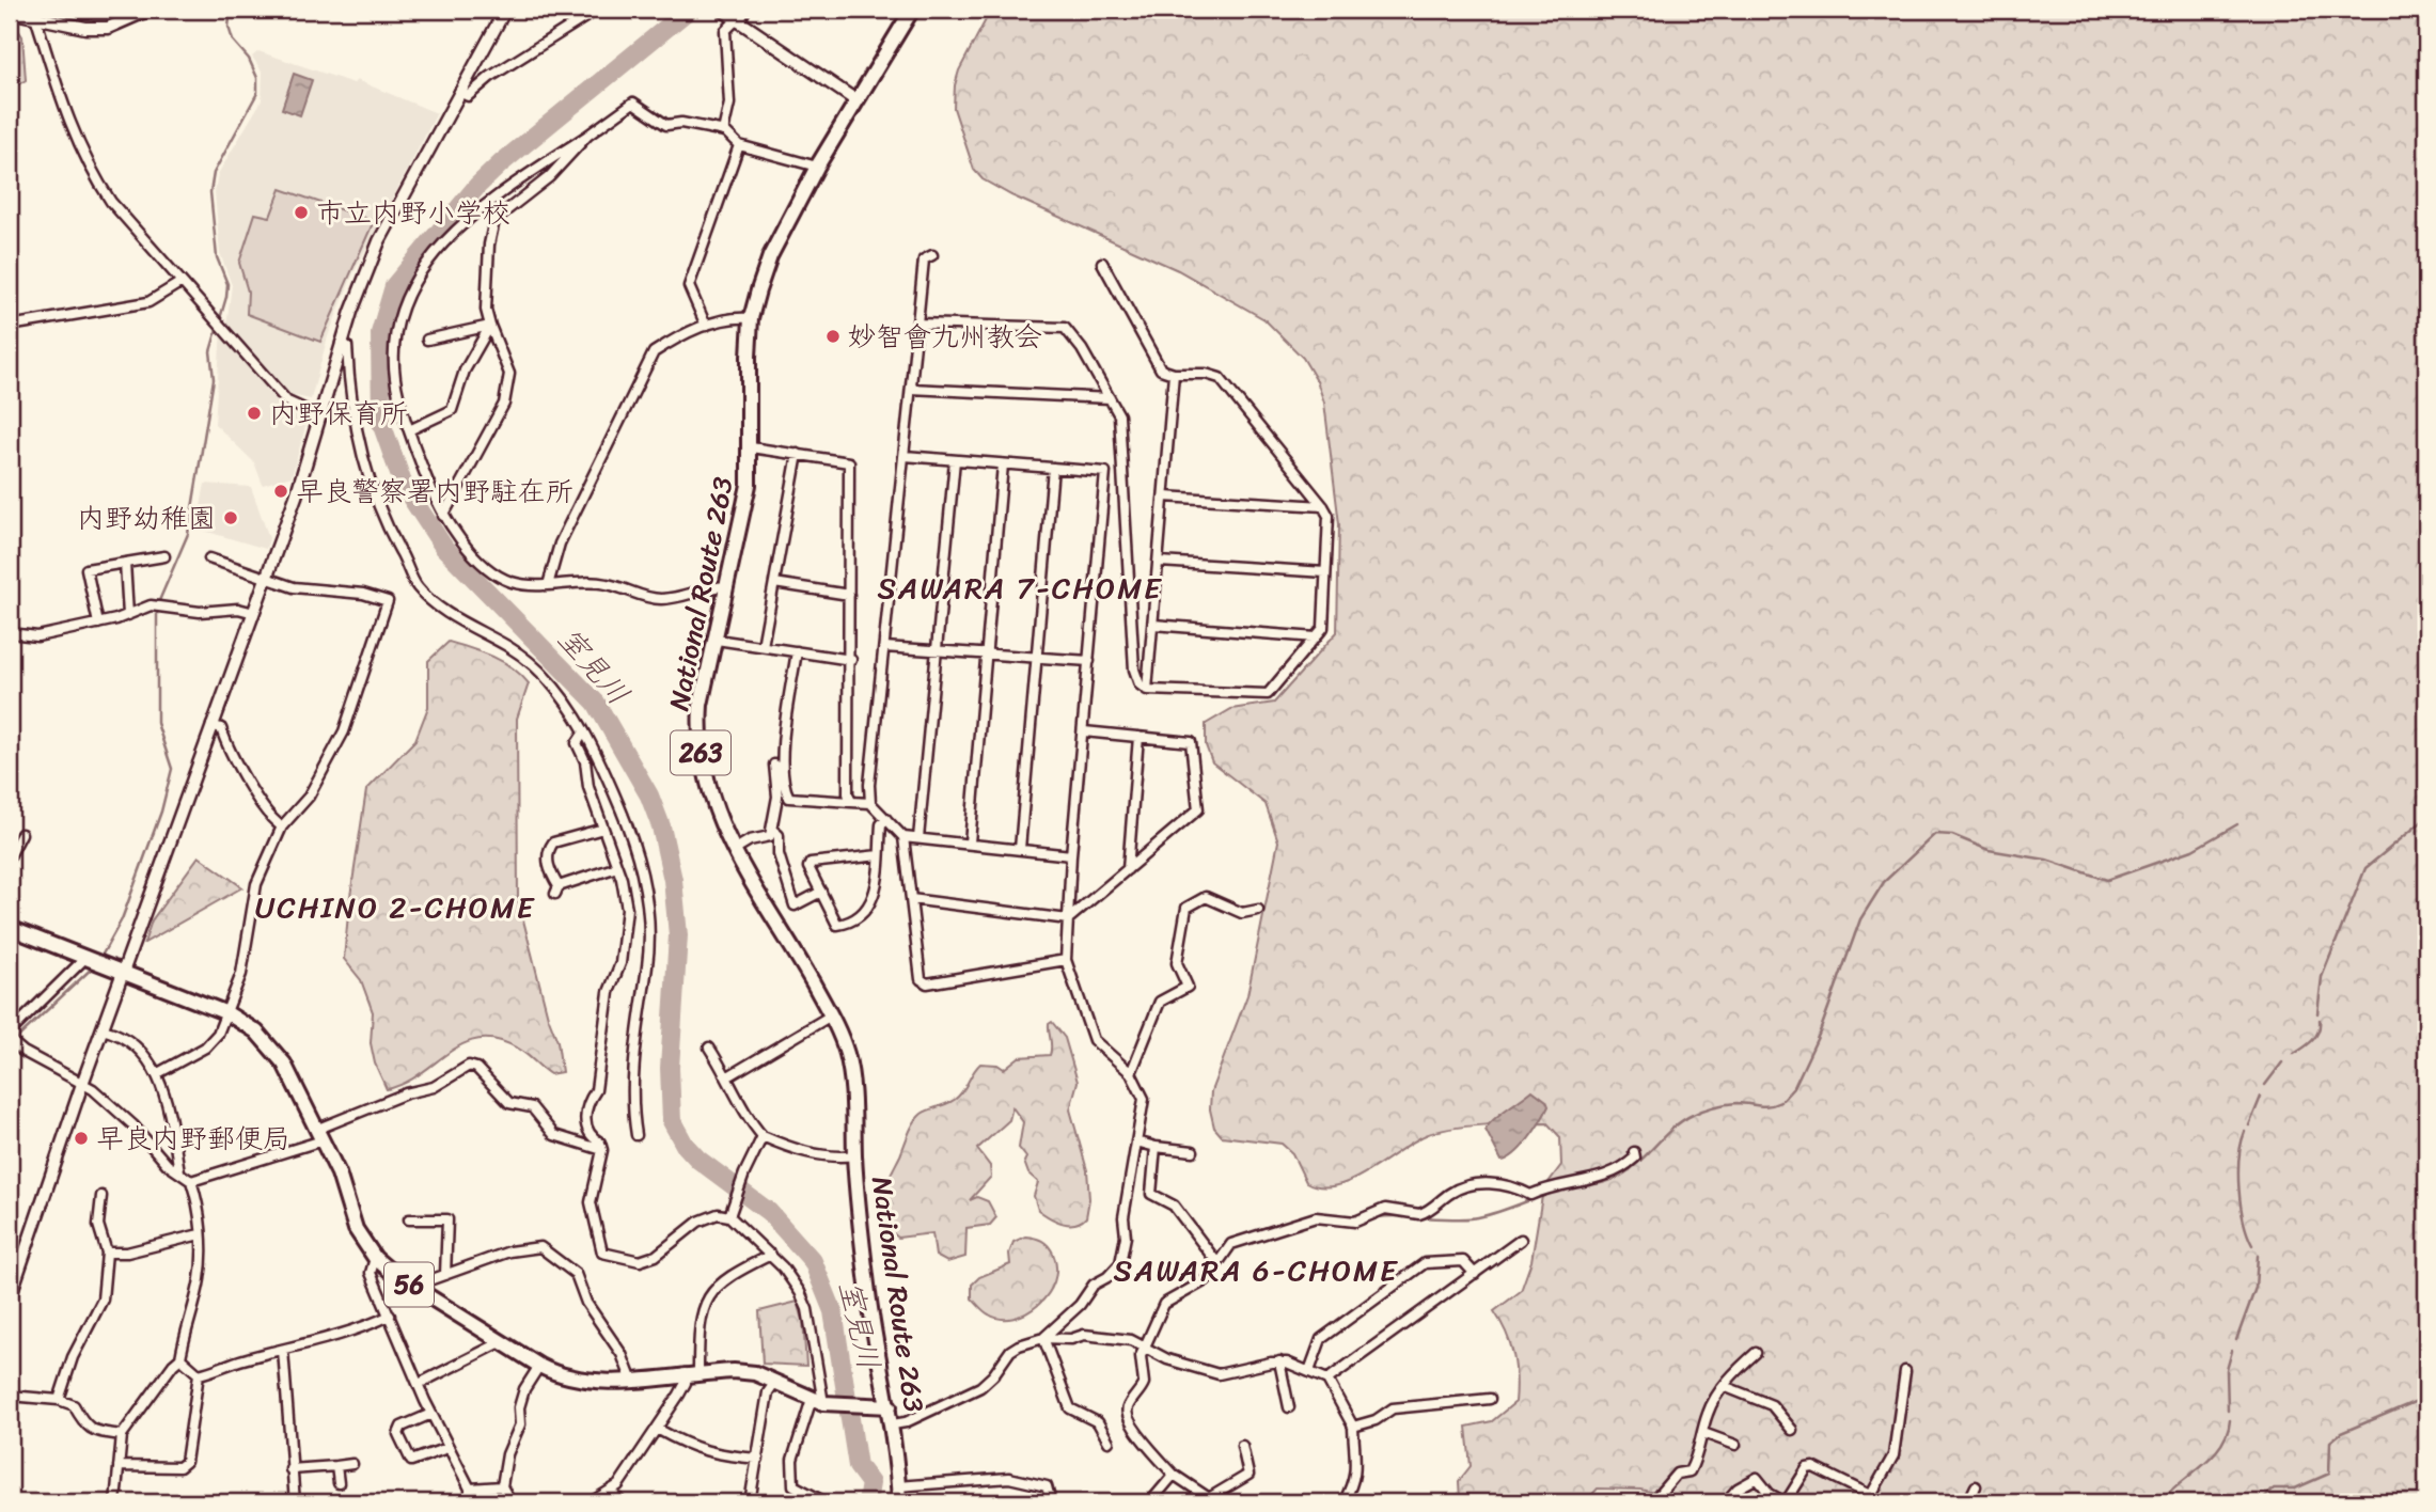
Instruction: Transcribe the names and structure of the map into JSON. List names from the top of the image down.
{
  "streets": {
    "main road": ["National Route 263", "263", "56"]
  },
  "crossings": [
    ["National Route 263", "56"]
  ],
  "districts": ["SAWARA 7-CHOME", "UCHINO 2-CHOME", "SAWARA 6-CHOME"],
  "water": ["室見川"],
  "places": [
    "市立内野小学校",
    "妙智會九州教会",
    "内野保育所",
    "早良警察署内野駐在所",
    "内野幼稚園",
    "早良内野郵便局"
  ]
}
